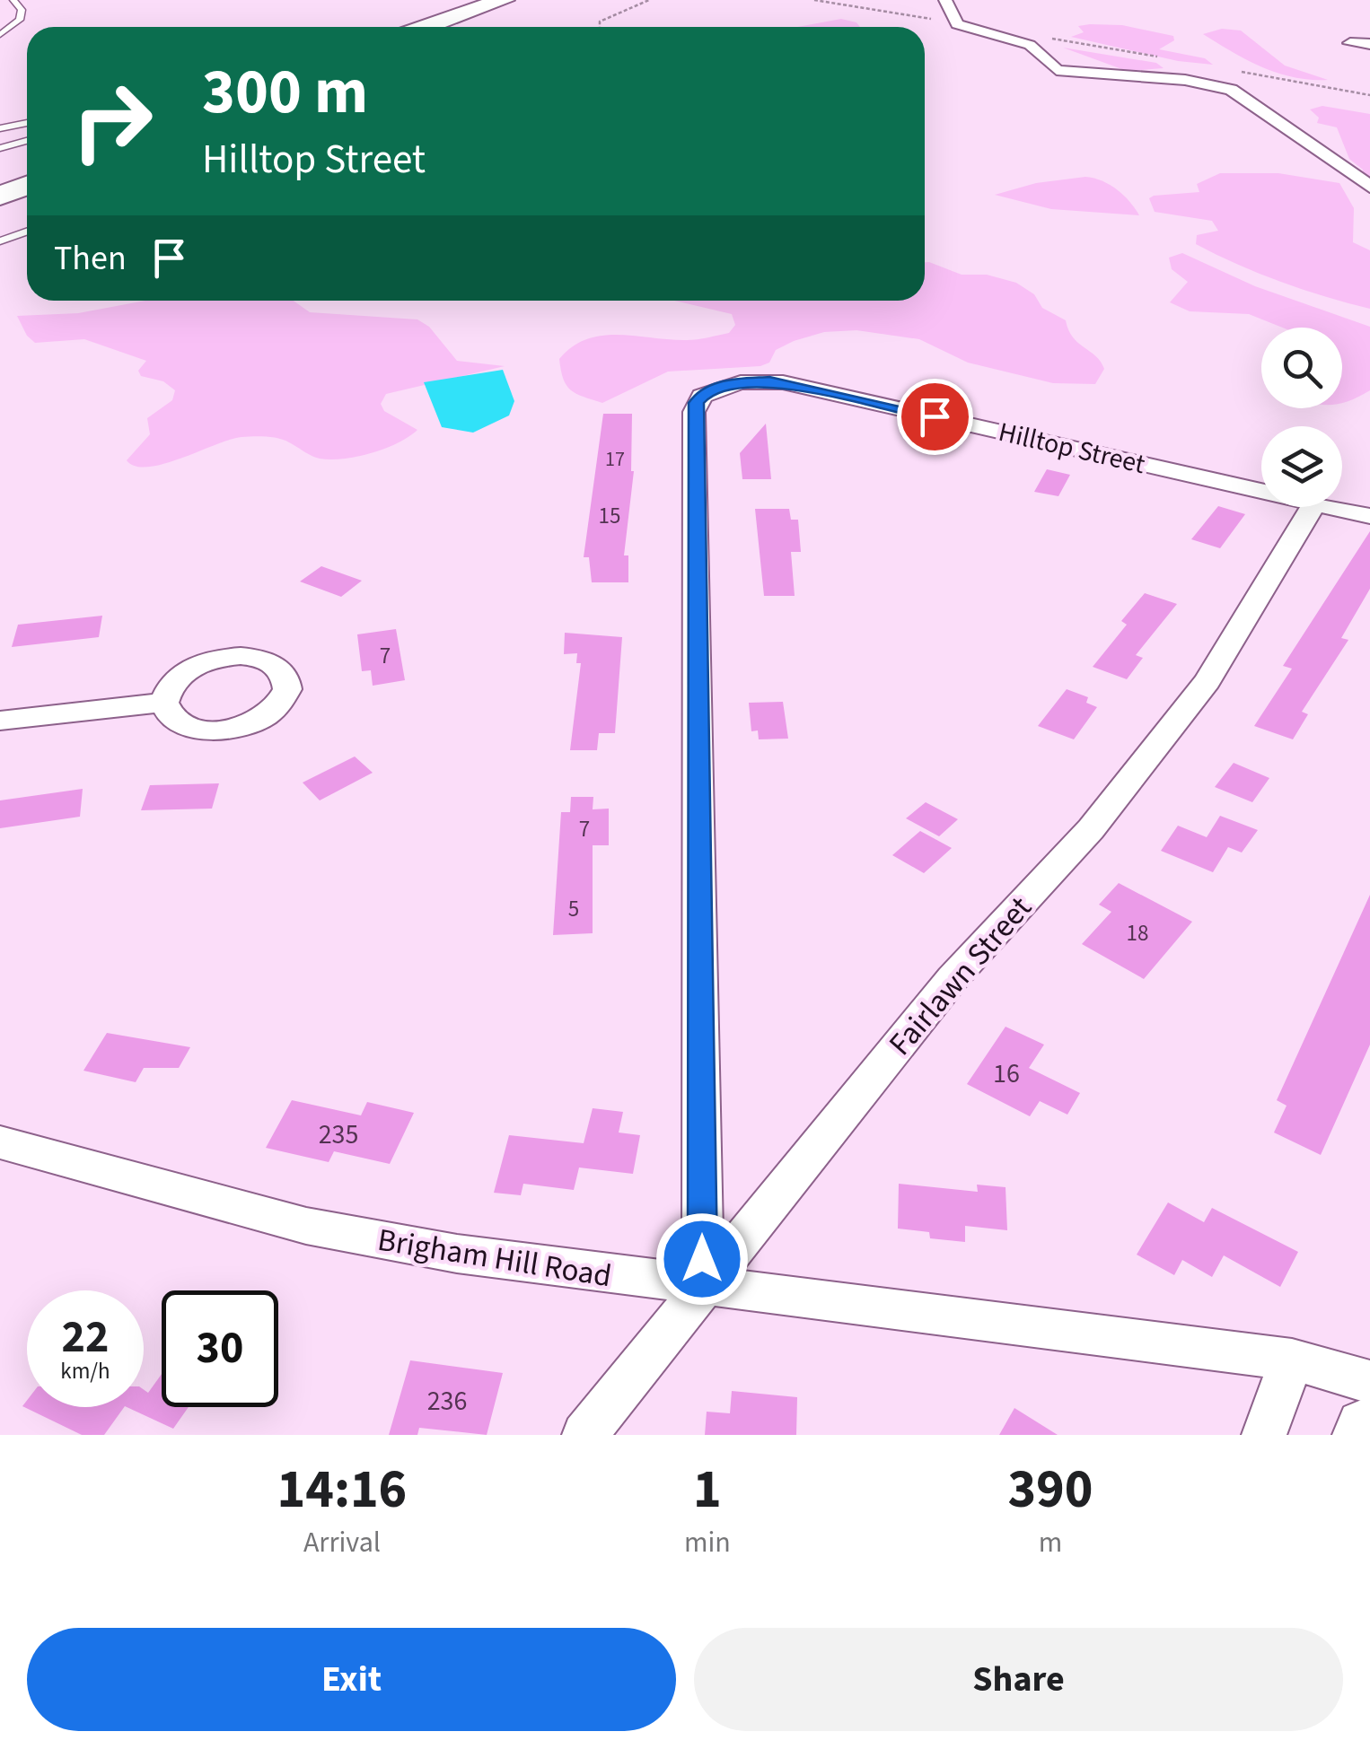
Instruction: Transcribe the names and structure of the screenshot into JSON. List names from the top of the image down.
{
  "streets": {
    "street": ["Hilltop Street", "Fairlawn Street", "Brigham Hill Road"]
  },
  "crossings": [
    ["Hilltop Street", "Fairlawn Street"],
    ["Hilltop Street", "Brigham Hill Road"],
    ["Fairlawn Street", "Brigham Hill Road"]
  ],
  "house_numbers": [
    "17",
    "15",
    "7",
    "7",
    "5",
    "18",
    "16",
    "235",
    "236"
  ],
  "page": {
    "turn": ["300 m", "Hilltop Street"],
    "then": "Then",
    "speed": "22 km/h",
    "limit": "30",
    "eta": [
      "14:16",
      "Arrival",
      "1",
      "min",
      "390",
      "m"
    ],
    "buttons": ["Exit", "Share"]
  }
}
